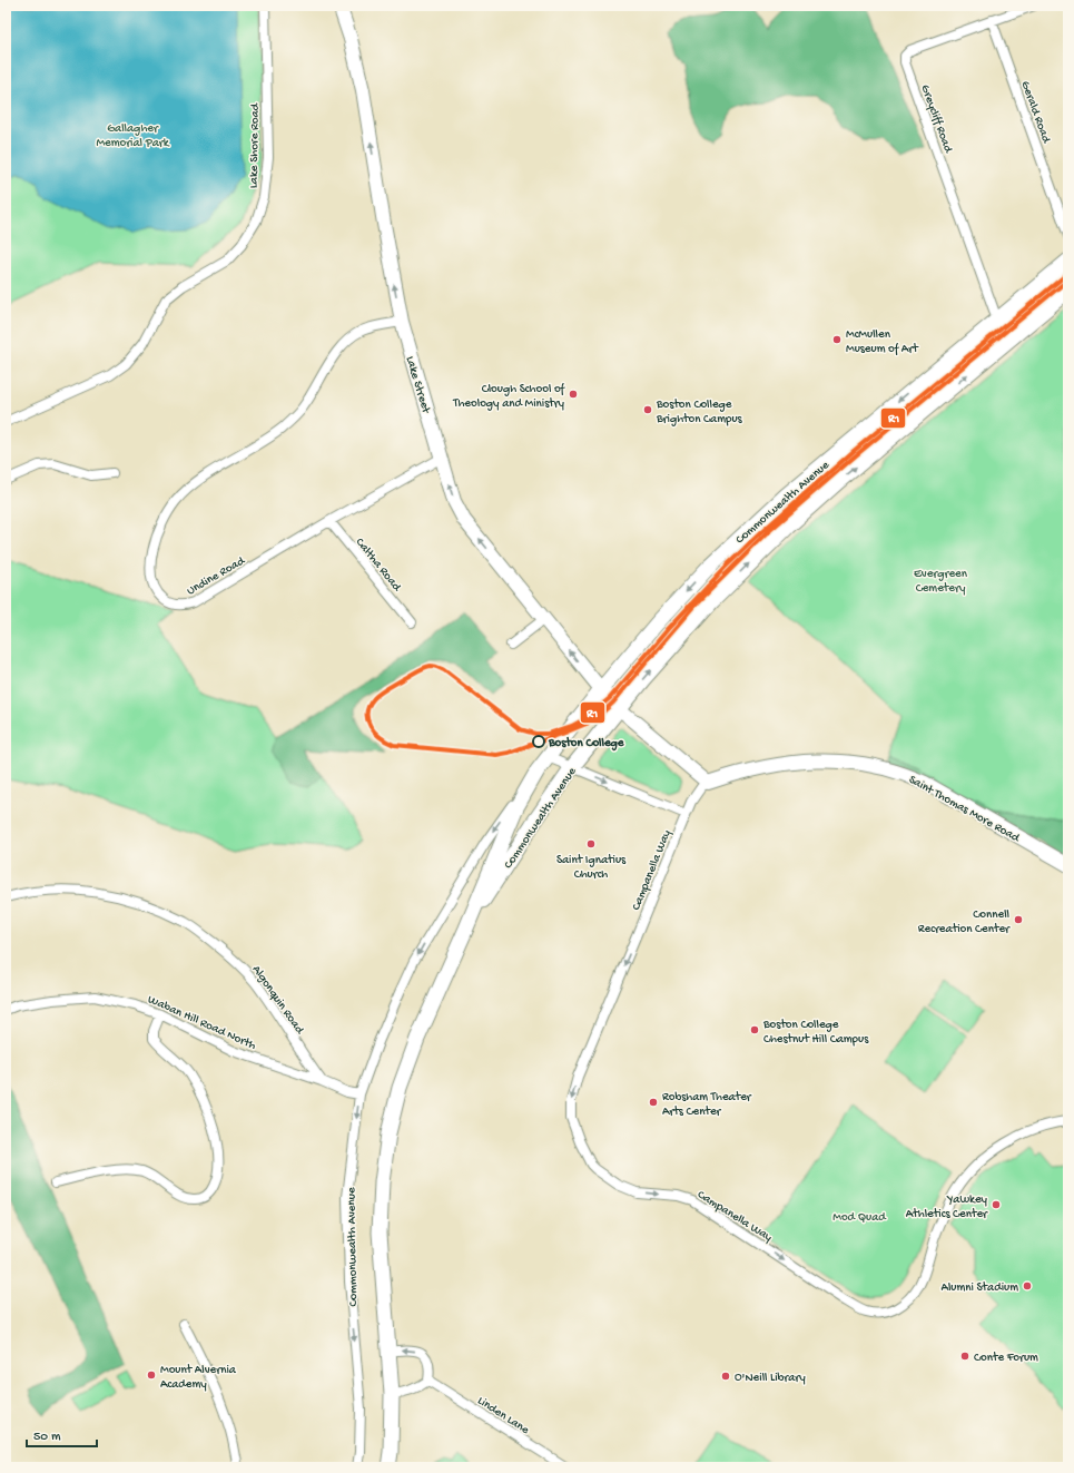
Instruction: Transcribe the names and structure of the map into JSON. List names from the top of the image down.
{
  "streets": {
    "main road": ["Commonwealth Avenue"],
    "street": [
      "Gerald Road",
      "Greycliff Road",
      "Lake Shore Road",
      "Lake Street",
      "Caltha Road",
      "Undine Road",
      "Saint Thomas More Road",
      "Campanella Way",
      "Algonquin Road",
      "Waban Hill Road North",
      "Linden Lane"
    ]
  },
  "crossings": [
    ["Gerald Road", "Greycliff Road"],
    ["Greycliff Road", "Commonwealth Avenue"],
    ["Lake Street", "Commonwealth Avenue"],
    ["Lake Street", "Undine Road"],
    ["Commonwealth Avenue", "Waban Hill Road North"],
    ["Caltha Road", "Undine Road"],
    ["Saint Thomas More Road", "Campanella Way"],
    ["Algonquin Road", "Waban Hill Road North"]
  ],
  "one_way": ["Lake Street"],
  "parks": ["Gallagher Memorial Park", "Evergreen Cemetery", "Mod Quad"],
  "places": [
    "McMullen Museum of Art",
    "Clough School of Theology and Ministry",
    "Boston College Brighton Campus",
    "Boston College",
    "Saint Ignatius Church",
    "Connell Recreation Center",
    "Boston College Chestnut Hill Campus",
    "Robsham Theater Arts Center",
    "Yawkey Athletics Center",
    "Alumni Stadium",
    "Conte Forum",
    "Mount Alvernia Academy",
    "O'Neill Library"
  ],
  "lines": ["transit line R1"],
  "scale_bar": "50 m"
}
